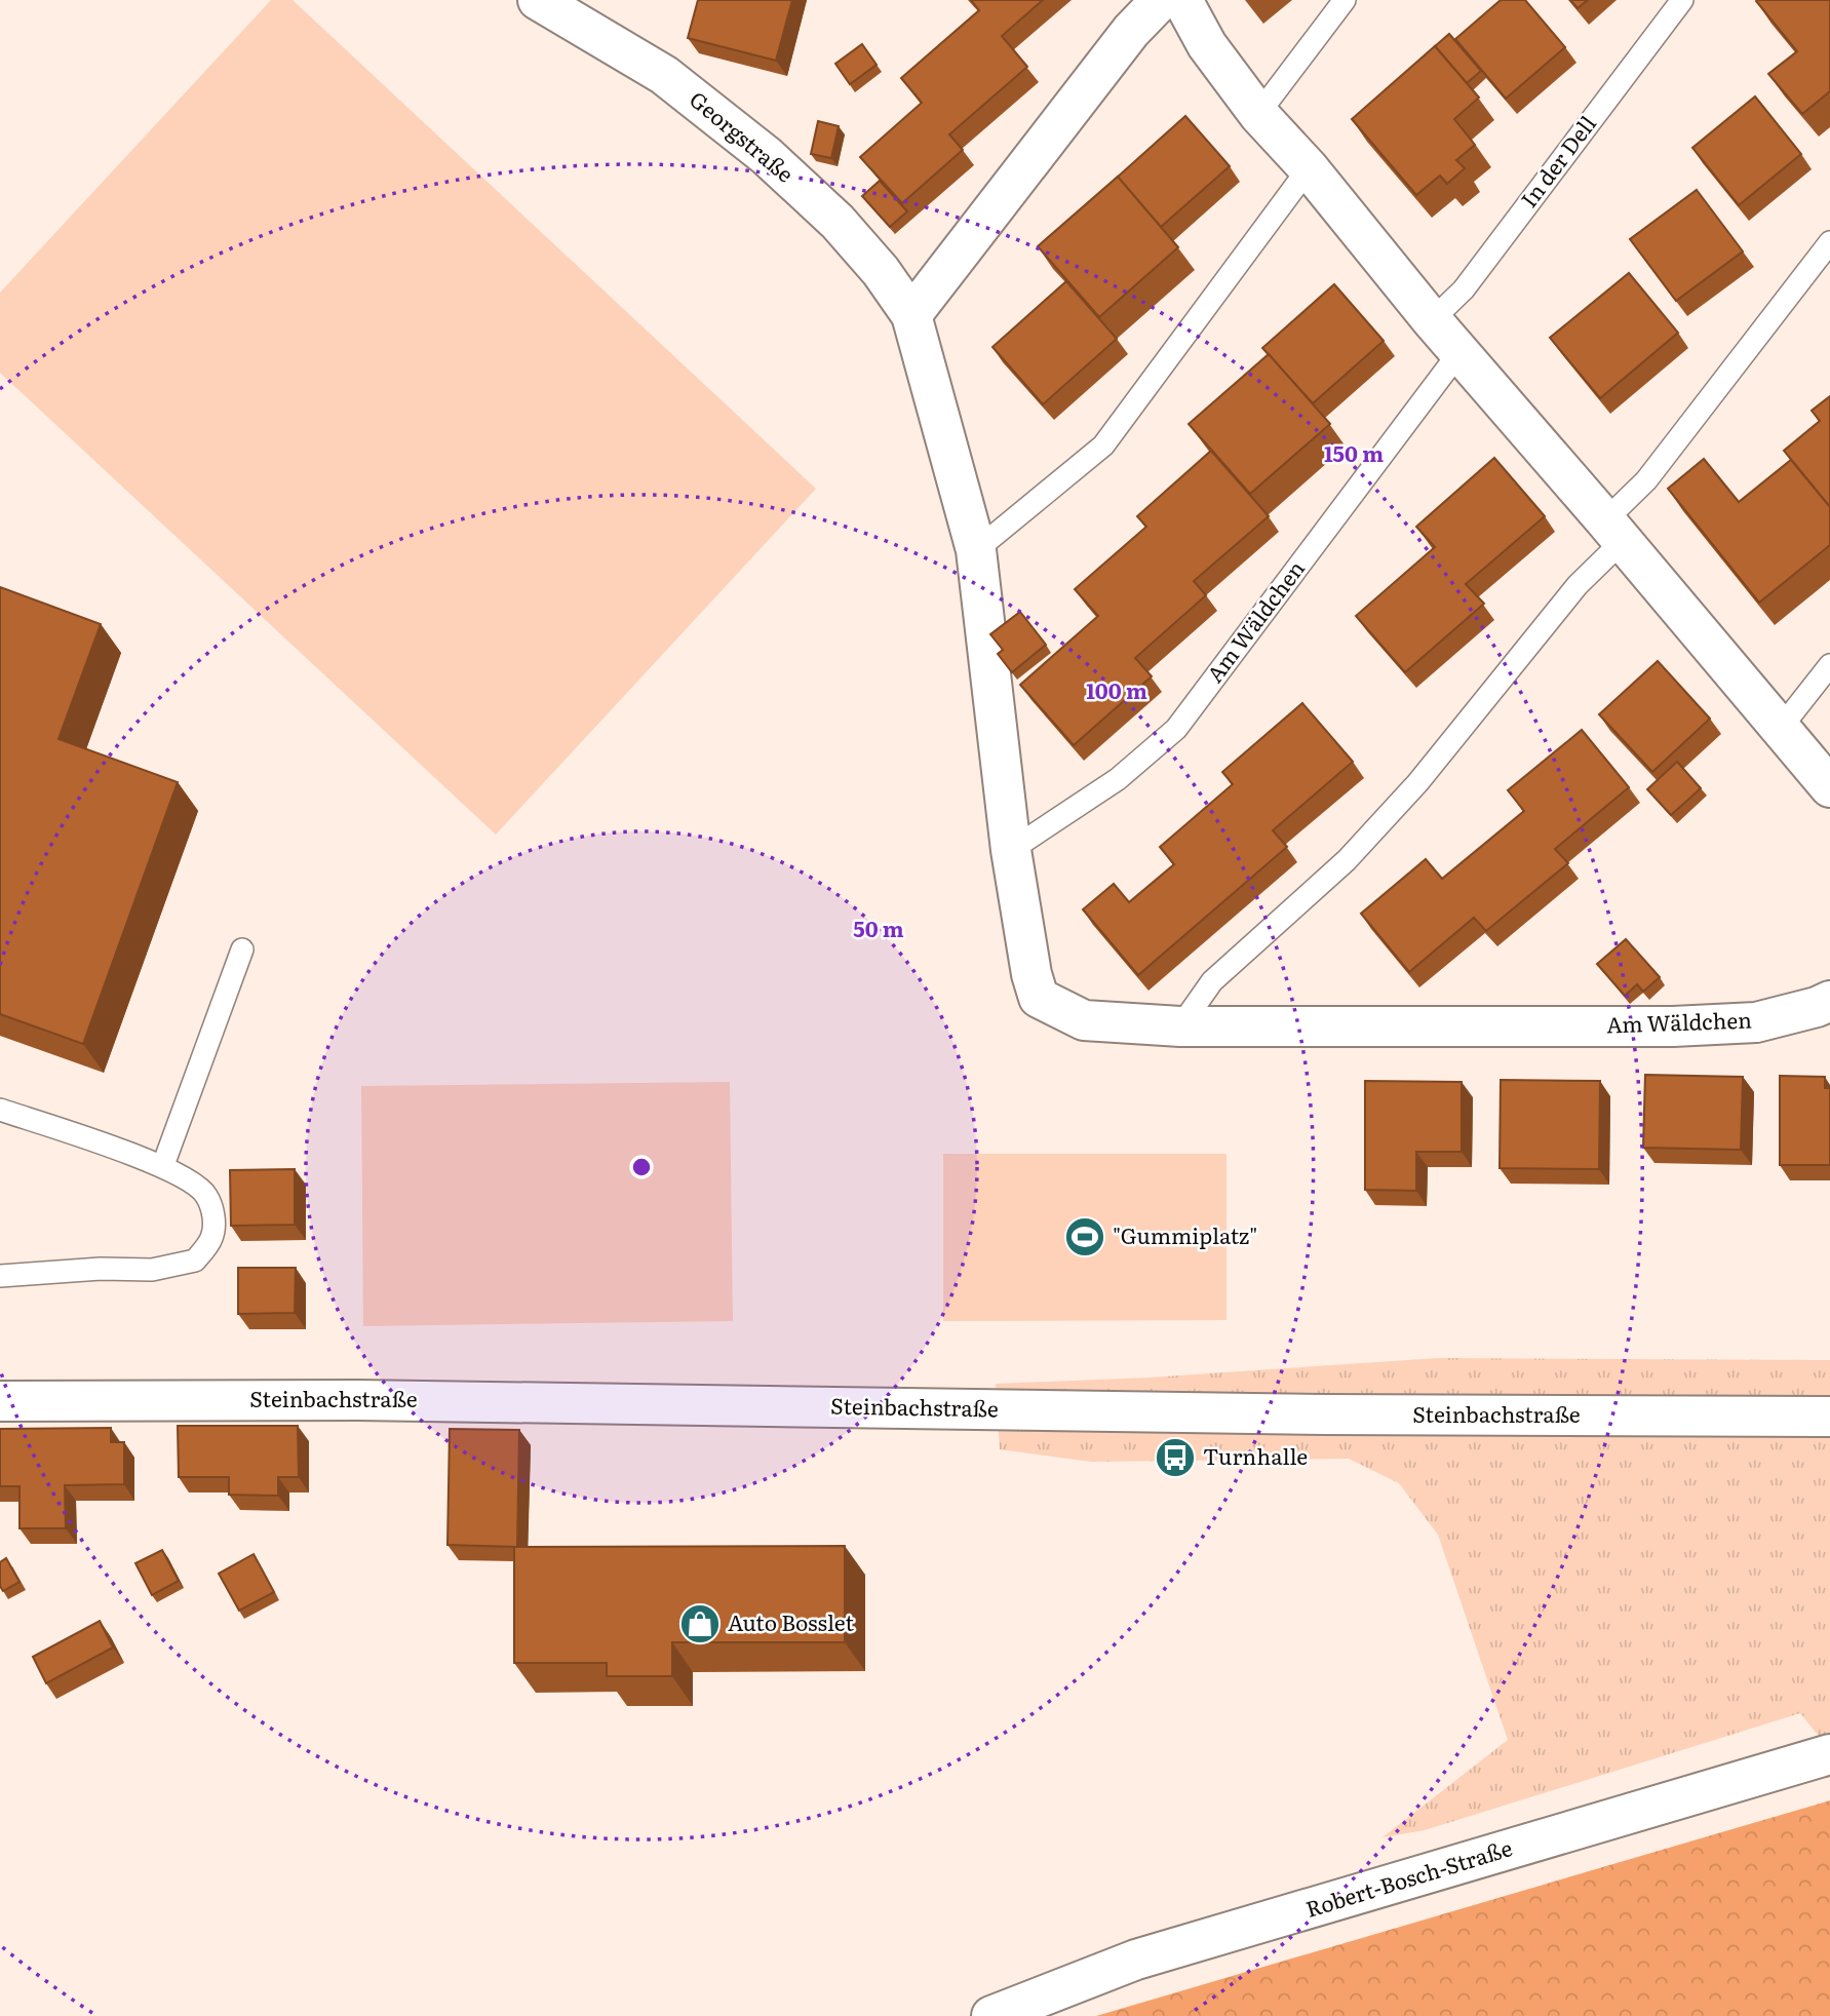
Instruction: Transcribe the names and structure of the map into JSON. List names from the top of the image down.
{
  "streets": {
    "street": [
      "Georgstraße",
      "Am Wäldchen",
      "Steinbachstraße",
      "Robert-Bosch-Straße"
    ],
    "lane": ["In der Dell"]
  },
  "crossings": [
    ["Georgstraße", "Am Wäldchen"]
  ],
  "places": {
    "sports": ["\"Gummiplatz\""],
    "bus stop": ["Turnhalle"],
    "shop": ["Auto Bosslet"]
  },
  "rings": ["150 m", "100 m", "50 m"]
}
